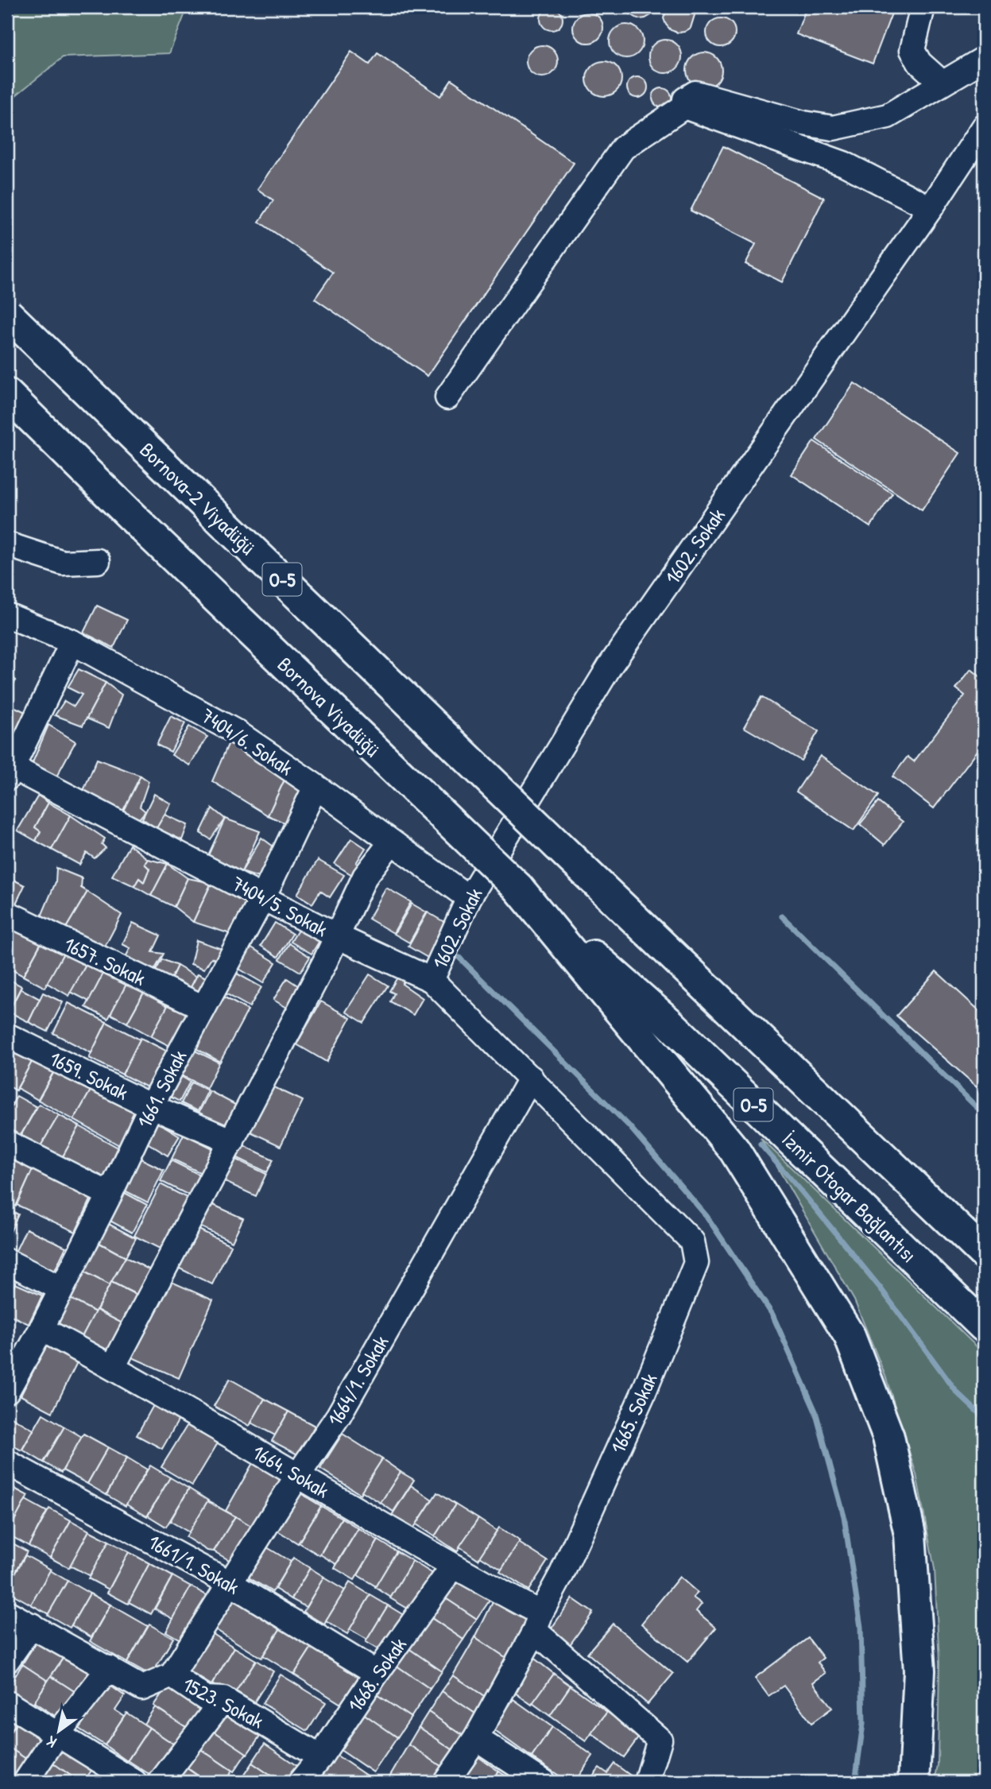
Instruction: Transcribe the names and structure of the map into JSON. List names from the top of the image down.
{
  "streets": {
    "highway": [
      "Bornova-2 Viyadüğü",
      "O-5",
      "Bornova Viyadüğü",
      "İzmir Otogar Bağlantısı"
    ],
    "street": [
      "1602. Sokak",
      "7404/6. Sokak",
      "7404/5. Sokak",
      "1657. Sokak",
      "1659. Sokak",
      "1661. Sokak",
      "1664/1. Sokak",
      "1665. Sokak",
      "1664. Sokak",
      "1661/1. Sokak",
      "1668. Sokak",
      "1523. Sokak"
    ]
  },
  "crossings": [
    ["1602. Sokak", "7404/6. Sokak"],
    ["1602. Sokak", "7404/5. Sokak"],
    ["Bornova Viyadüğü", "İzmir Otogar Bağlantısı"],
    ["7404/6. Sokak", "1661. Sokak"],
    ["7404/5. Sokak", "1661. Sokak"],
    ["7404/5. Sokak", "1664/1. Sokak"],
    ["7404/5. Sokak", "1665. Sokak"],
    ["1657. Sokak", "1661. Sokak"],
    ["1659. Sokak", "1661. Sokak"],
    ["1661. Sokak", "1664. Sokak"],
    ["1664/1. Sokak", "1665. Sokak"],
    ["1664/1. Sokak", "1664. Sokak"],
    ["1664/1. Sokak", "1661/1. Sokak"],
    ["1664/1. Sokak", "1523. Sokak"],
    ["1665. Sokak", "1664. Sokak"],
    ["1664. Sokak", "1668. Sokak"],
    ["1661/1. Sokak", "1668. Sokak"],
    ["1668. Sokak", "1523. Sokak"]
  ],
  "north": "bottom left"
}
